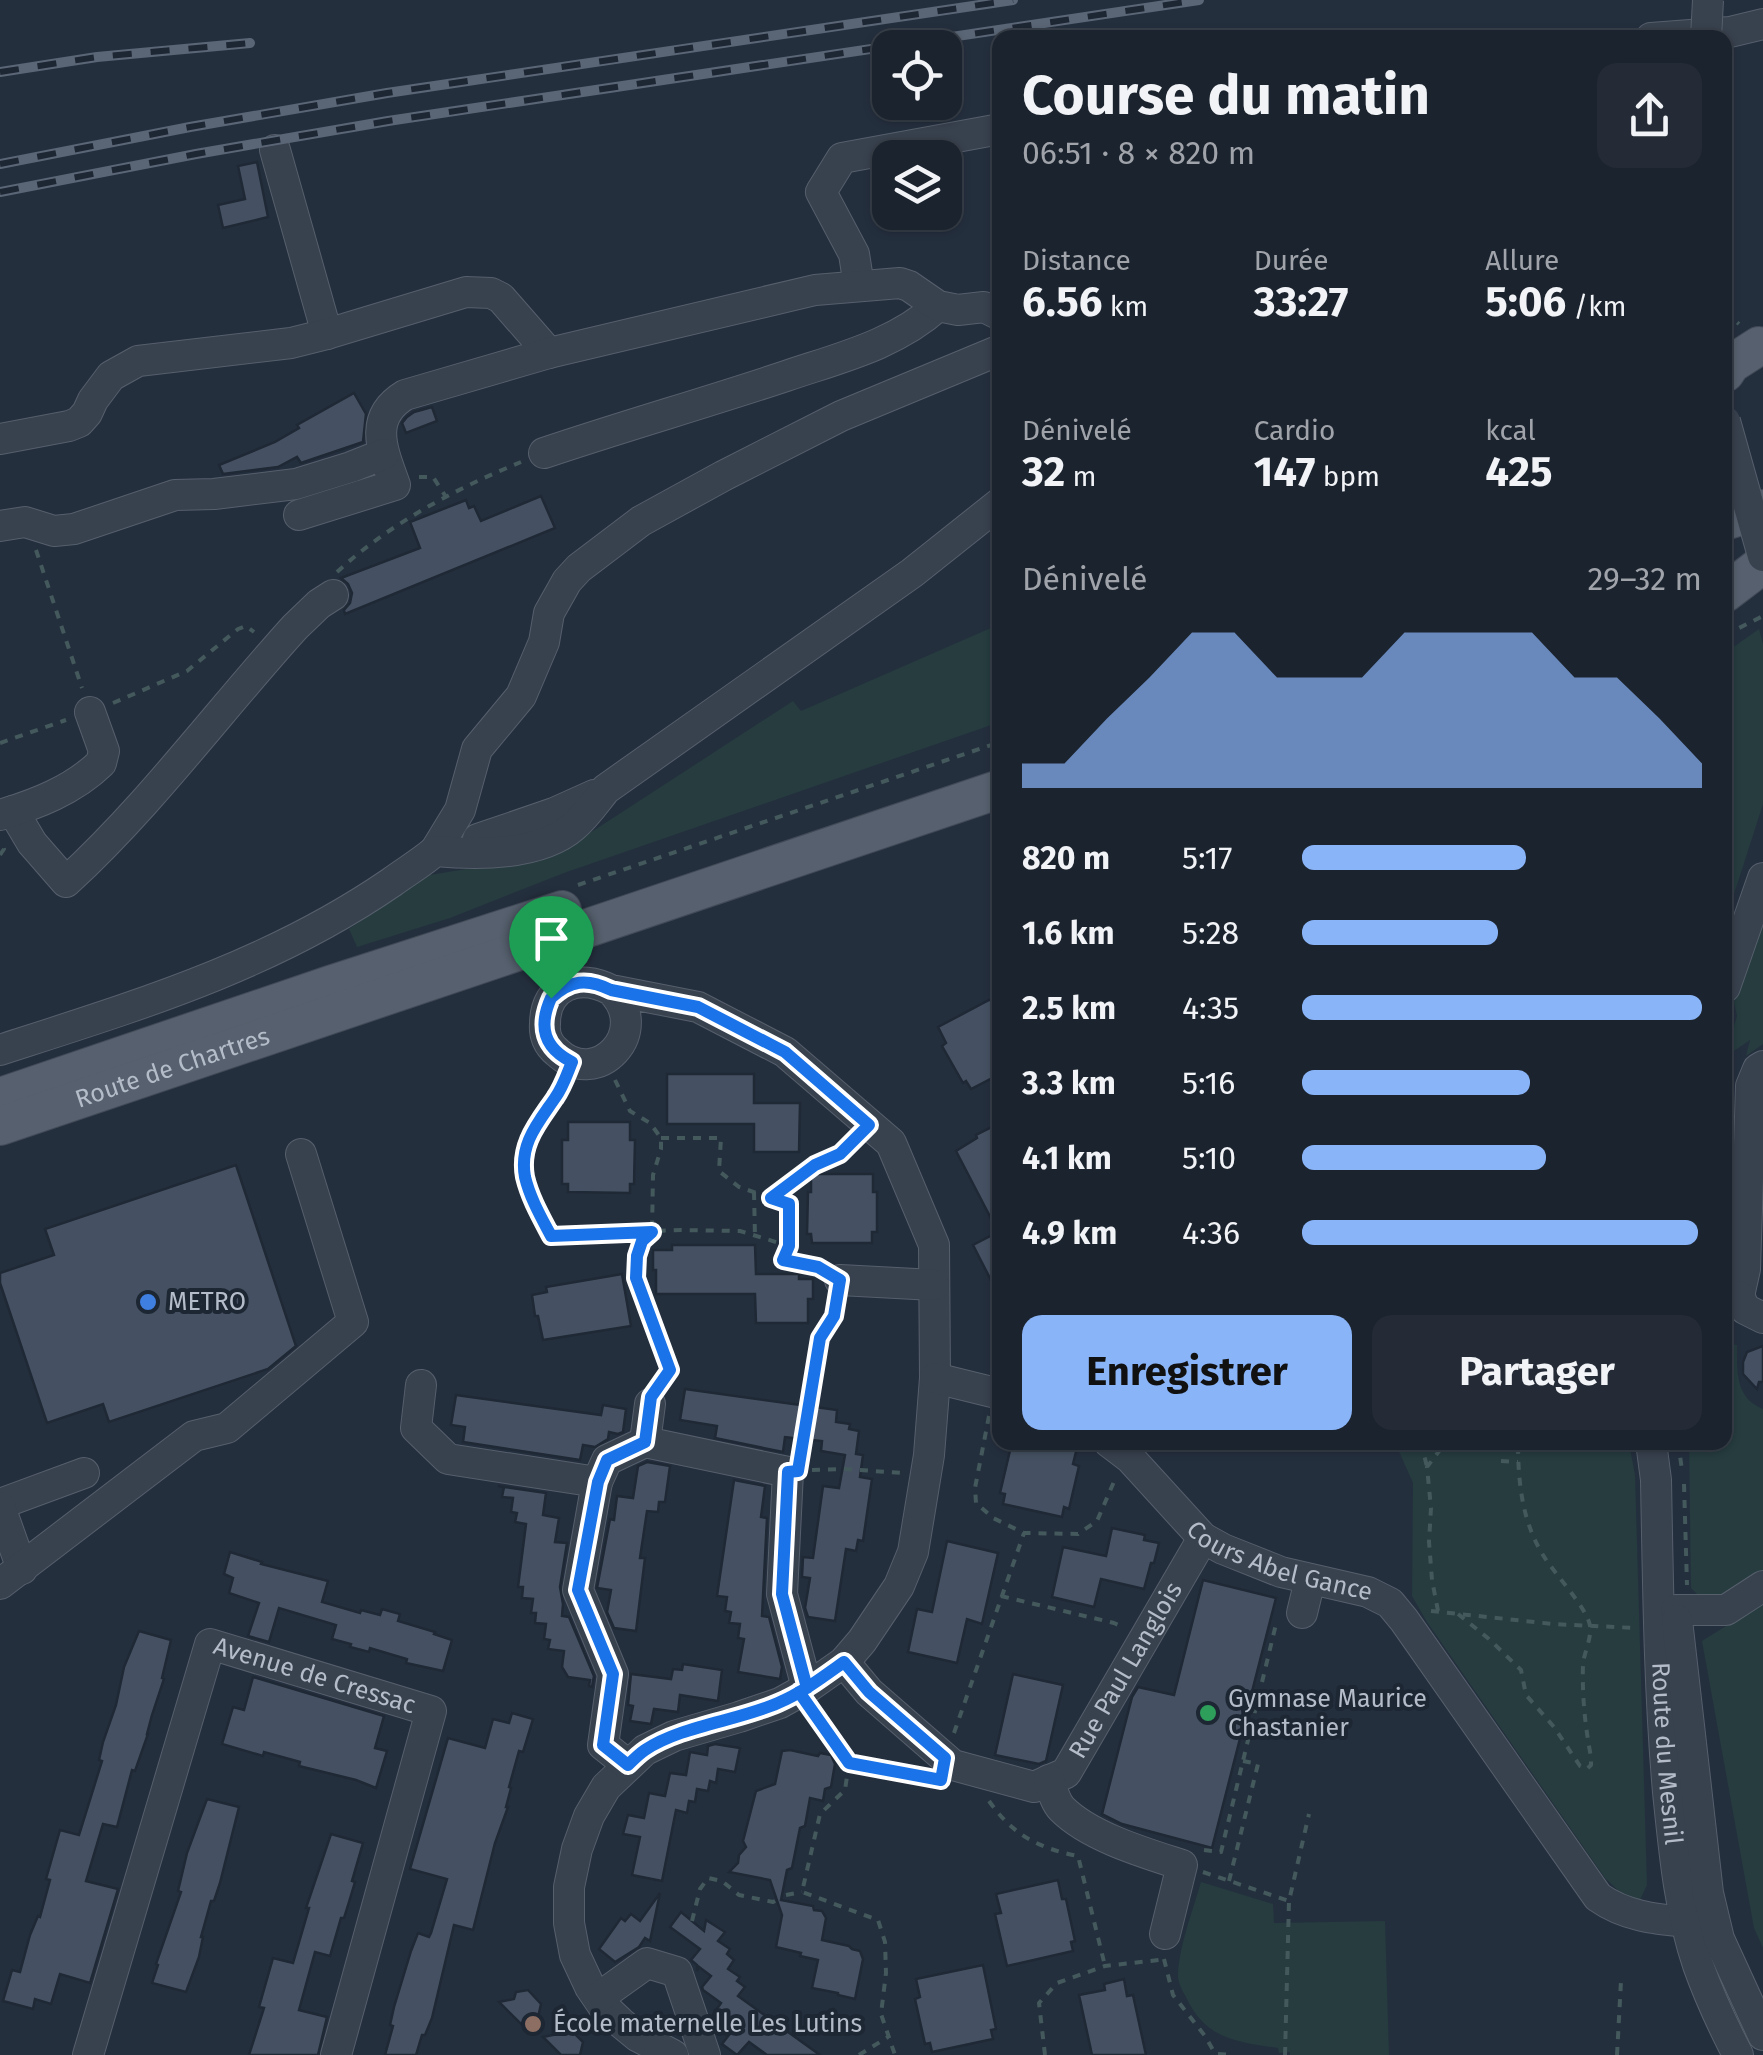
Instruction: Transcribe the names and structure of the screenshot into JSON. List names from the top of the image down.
{
  "streets": {
    "main road": ["Route de Chartres"],
    "street": [
      "Cours Abel Gance",
      "Rue Paul Langlois",
      "Avenue de Cressac",
      "Route du Mesnil"
    ]
  },
  "crossings": [
    ["Cours Abel Gance", "Rue Paul Langlois"],
    ["Cours Abel Gance", "Route du Mesnil"]
  ],
  "places": ["METRO", "Gymnase Maurice Chastanier", "École maternelle Les Lutins"],
  "page": {
    "heading": ["Course du matin", "06:51 · 8 × 820 m"],
    "stats": [
      ["Distance", "6.56 km"],
      ["Durée", "33:27"],
      ["Allure", "5:06 /km"],
      ["Dénivelé", "32 m"],
      ["Cardio", "147 bpm"],
      ["kcal", "425"]
    ],
    "chart": ["Dénivelé", "29–32 m"],
    "list": [
      {
        "name": "820 m",
        "note": "5:17"
      },
      {
        "name": "1.6 km",
        "note": "5:28"
      },
      {
        "name": "2.5 km",
        "note": "4:35"
      },
      {
        "name": "3.3 km",
        "note": "5:16"
      },
      {
        "name": "4.1 km",
        "note": "5:10"
      },
      {
        "name": "4.9 km",
        "note": "4:36"
      }
    ],
    "buttons": ["Enregistrer", "Partager"]
  }
}
